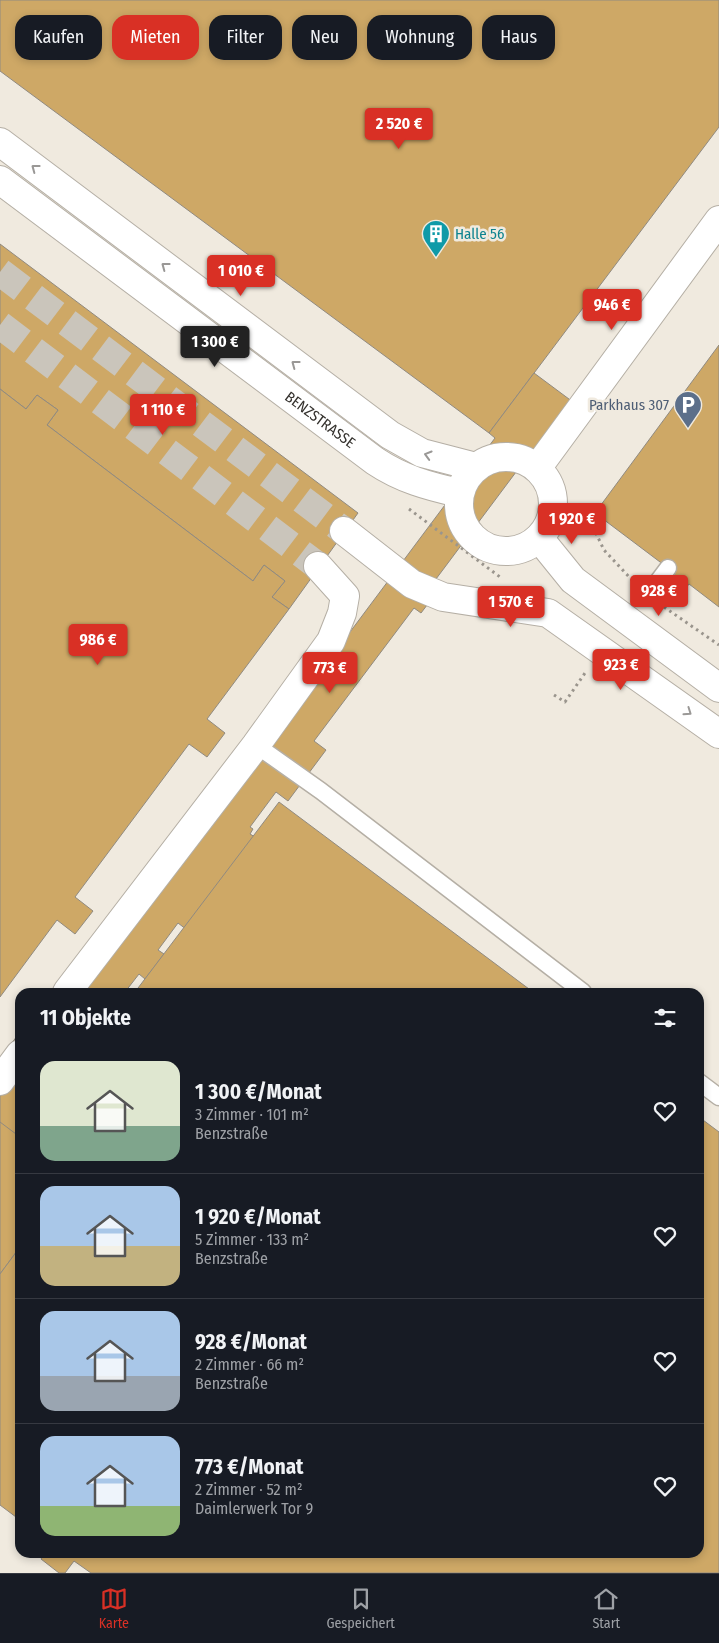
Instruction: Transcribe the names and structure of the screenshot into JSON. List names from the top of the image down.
{
  "streets": {
    "street": ["BENZSTRASSE"]
  },
  "places": {
    "building": ["Halle 56"],
    "parking": ["Parkhaus 307"]
  },
  "page": {
    "chip": [
      "Kaufen",
      "Mieten",
      "Filter",
      "Neu",
      "Wohnung",
      "Haus"
    ],
    "price": [
      "2 520 €",
      "1 010 €",
      "946 €",
      "1 300 €",
      "1 110 €",
      "1 920 €",
      "928 €",
      "1 570 €",
      "986 €",
      "923 €",
      "773 €"
    ],
    "heading": "11 Objekte",
    "list": [
      {
        "name": "1 300 €/Monat",
        "note": "3 Zimmer · 101 m² · Benzstraße"
      },
      {
        "name": "1 920 €/Monat",
        "note": "5 Zimmer · 133 m² · Benzstraße"
      },
      {
        "name": "928 €/Monat",
        "note": "2 Zimmer · 66 m² · Benzstraße"
      },
      {
        "name": "773 €/Monat",
        "note": "2 Zimmer · 52 m² · Daimlerwerk Tor 9"
      }
    ],
    "tabs": ["Karte", "Gespeichert", "Start"]
  }
}
